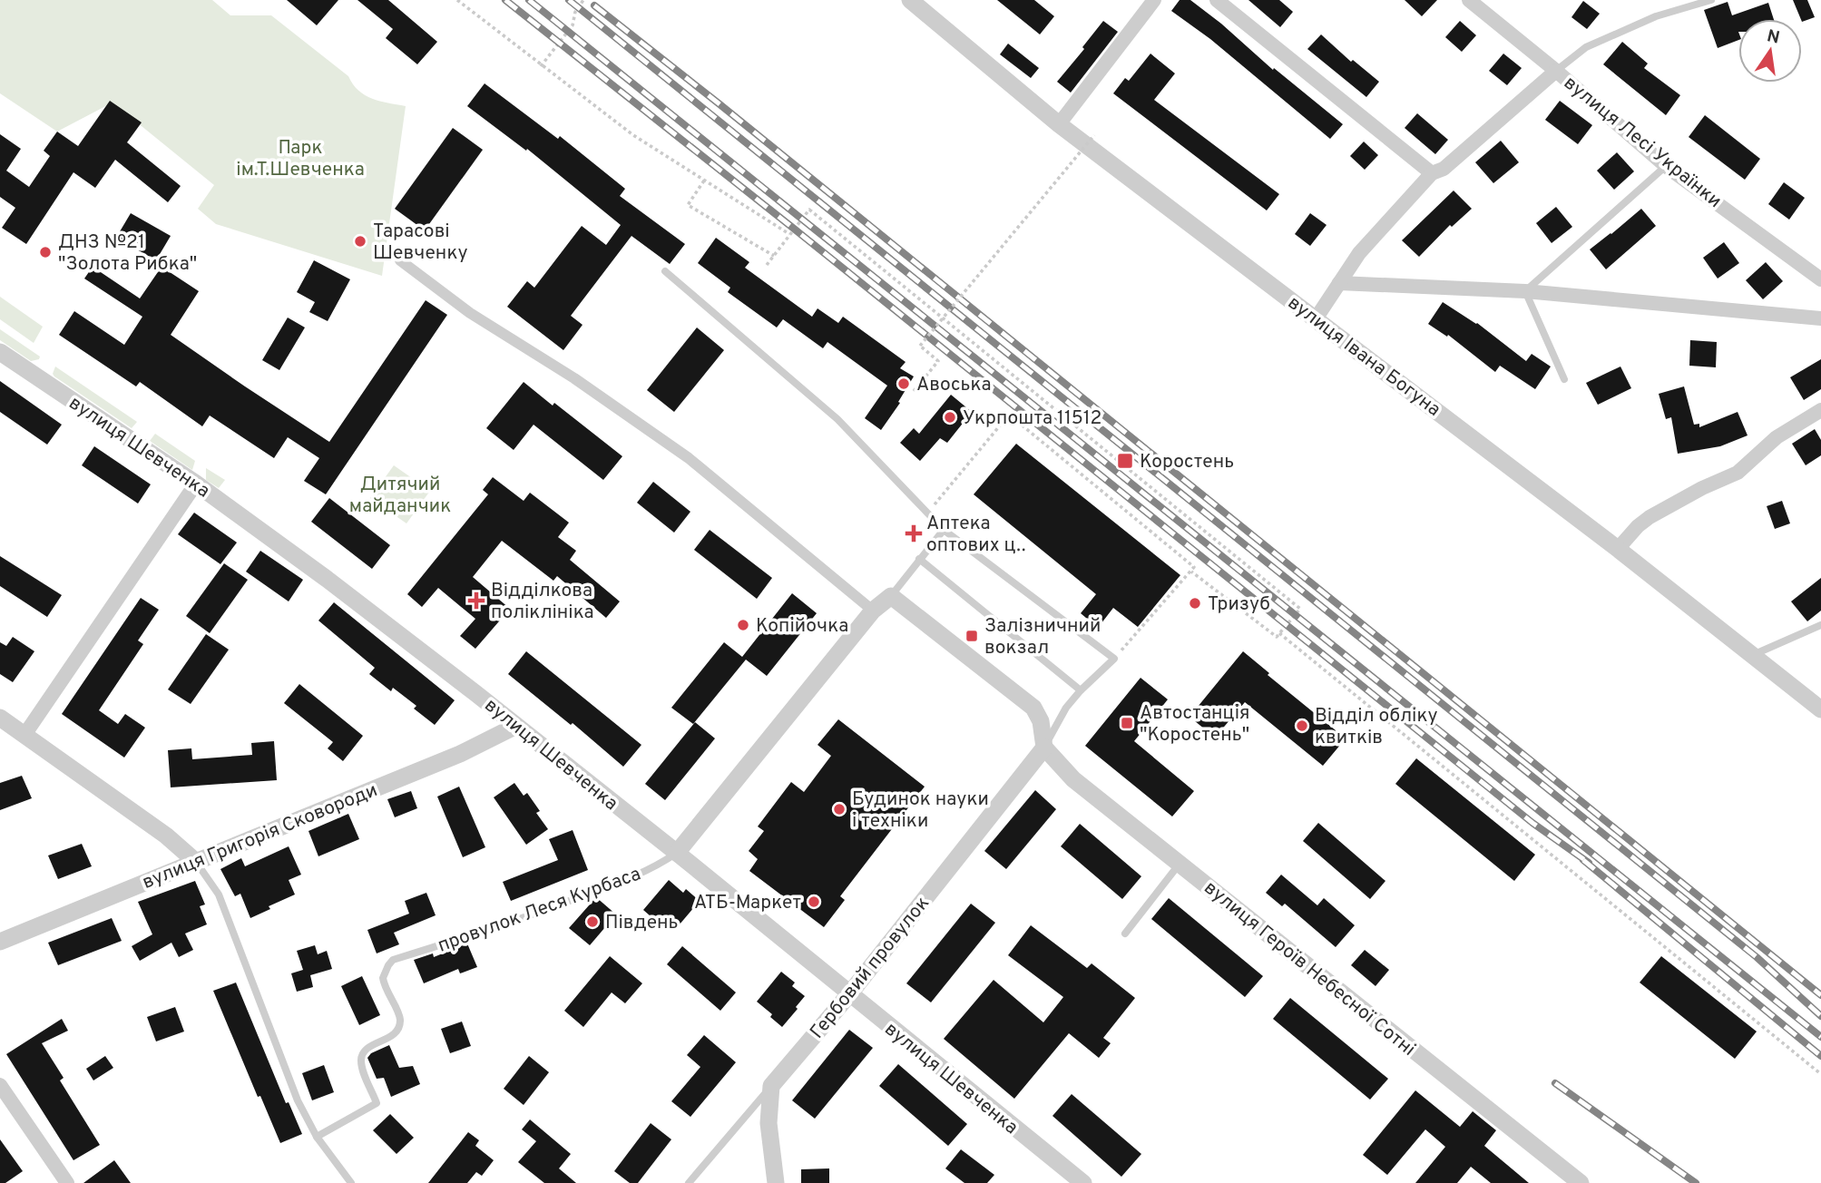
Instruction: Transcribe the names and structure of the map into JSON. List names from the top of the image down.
{
  "streets": {
    "street": [
      "вулиця Лесі Українки",
      "вулиця Івана Богуна",
      "вулиця Шевченка",
      "вулиця Григорія Сковороди",
      "провулок Леся Курбаса",
      "Гербовий провулок",
      "вулиця Героїв Небесної Сотні"
    ]
  },
  "crossings": [
    ["вулиця Шевченка", "вулиця Григорія Сковороди"],
    ["вулиця Шевченка", "провулок Леся Курбаса"],
    ["вулиця Шевченка", "Гербовий провулок"],
    ["Гербовий провулок", "вулиця Героїв Небесної Сотні"]
  ],
  "parks": ["Парк ім.Т.Шевченка", "Дитячий майданчик"],
  "places": {
    "other": [
      "Тарасові Шевченку",
      "ДНЗ №21 \"Золота Рибка\"",
      "Авоська",
      "Укрпошта 11512",
      "Тризуб",
      "Копійочка",
      "Відділ обліку квитків",
      "Будинок науки і техніки",
      "АТБ-Маркет",
      "Південь"
    ],
    "transit": ["Коростень", "Залізничний вокзал", "Автостанція \"Коростень\""],
    "health": ["Аптека оптових ц‥", "Відділкова поліклініка"]
  },
  "north": "top"
}
